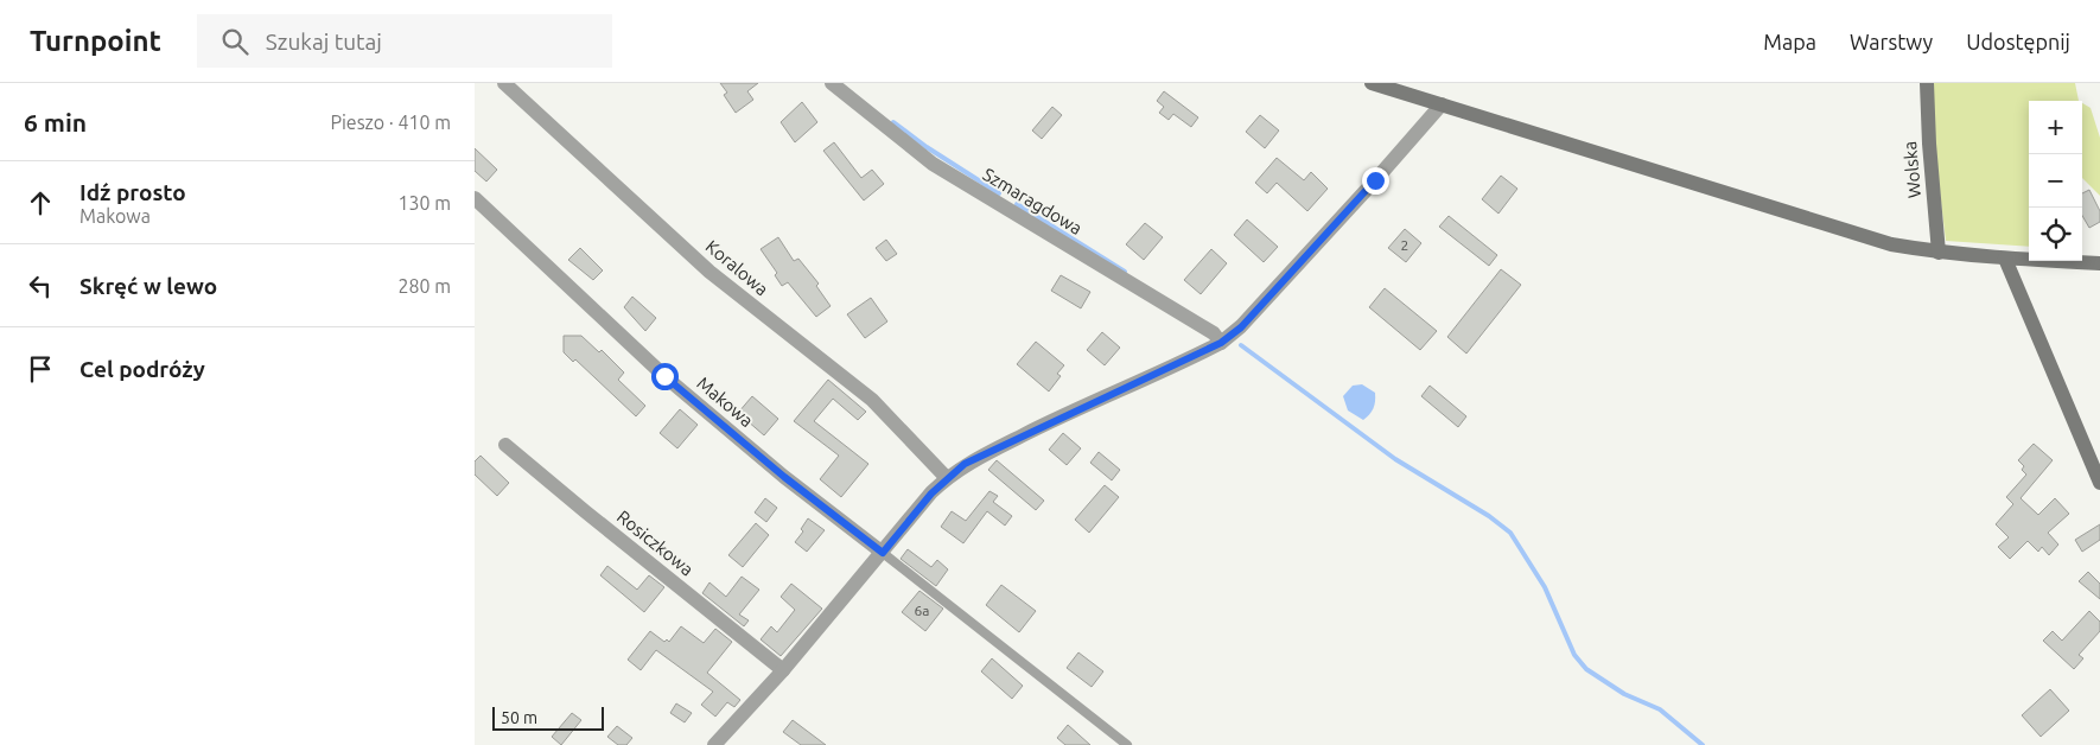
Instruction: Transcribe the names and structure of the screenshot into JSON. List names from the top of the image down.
{
  "streets": {
    "street": [
      "Wolska",
      "Szmaragdowa",
      "Koralowa",
      "Makowa",
      "Rosiczkowa"
    ]
  },
  "house_numbers": ["2", "6a"],
  "scale_bar": "50 m",
  "page": {
    "header": "Turnpoint",
    "search": "Szukaj tutaj",
    "nav": ["Mapa", "Warstwy", "Udostępnij"],
    "heading": ["6 min", "Pieszo · 410 m"],
    "map_buttons": ["+", "−"],
    "list": [
      ["Idź prosto", "Makowa", "130 m"],
      ["Skręć w lewo", "280 m"],
      "Cel podróży"
    ],
    "scale": "50 m"
  }
}
